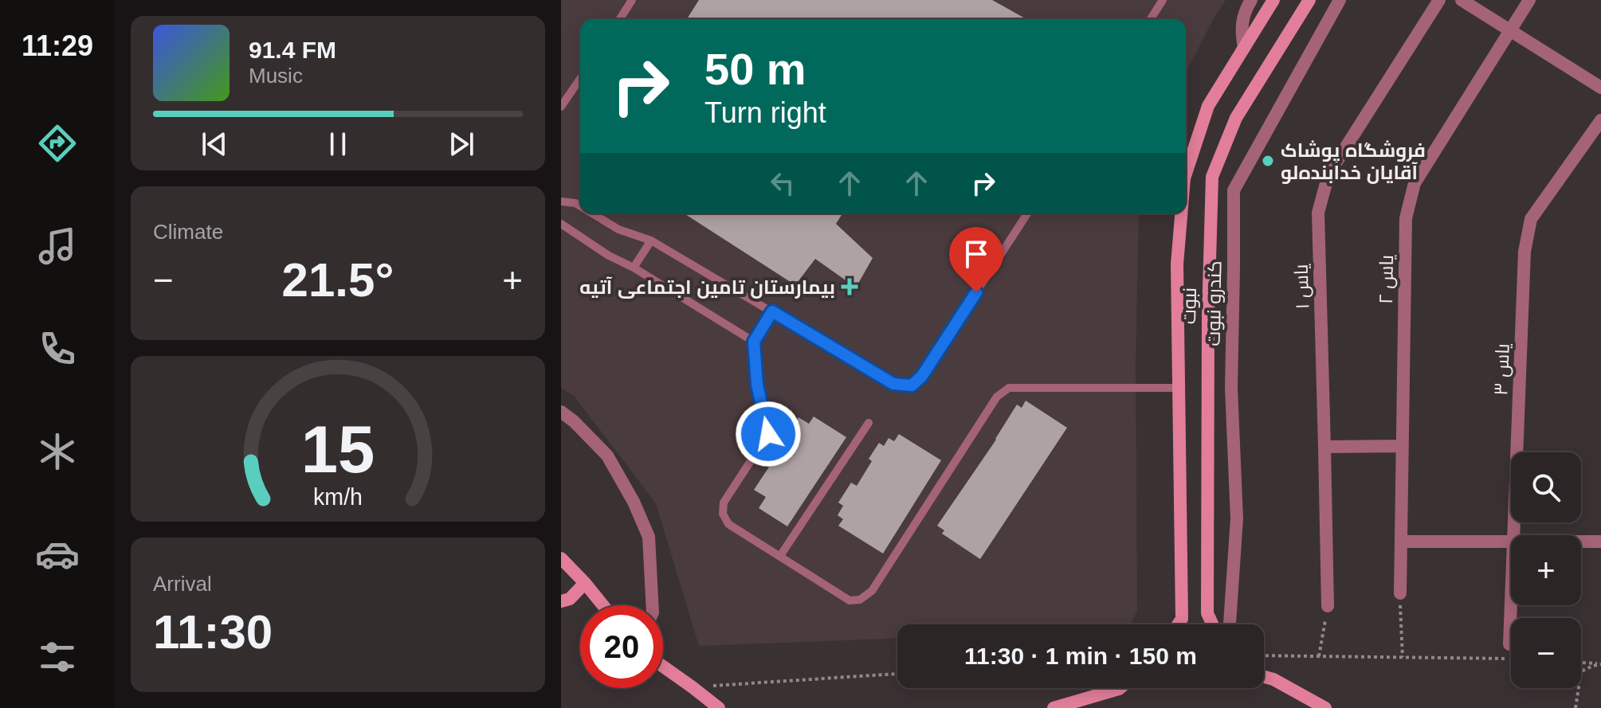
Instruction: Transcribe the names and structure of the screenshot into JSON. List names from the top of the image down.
{
  "streets": {
    "main road": ["نبوت"],
    "street": [
      "یاس ۲",
      "یاس ۱",
      "کندرو نبوت",
      "یاس ۳"
    ]
  },
  "places": {
    "other": ["فروشگاه پوشاک آقایان خدابنده‌لو"],
    "health": ["بیمارستان تامین اجتماعی آتیه"]
  },
  "page": {
    "tabs": "11:29",
    "turn": ["50 m", "Turn right"],
    "song": ["91.4 FM", "Music"],
    "tile": [
      "Climate",
      ["Arrival", "11:30"]
    ],
    "heat": ["−", "21.5°", "+"],
    "map_buttons": ["+", "−"],
    "limit": "20",
    "trip": "11:30 · 1 min · 150 m",
    "gauge": ["15", "km/h"]
  }
}
